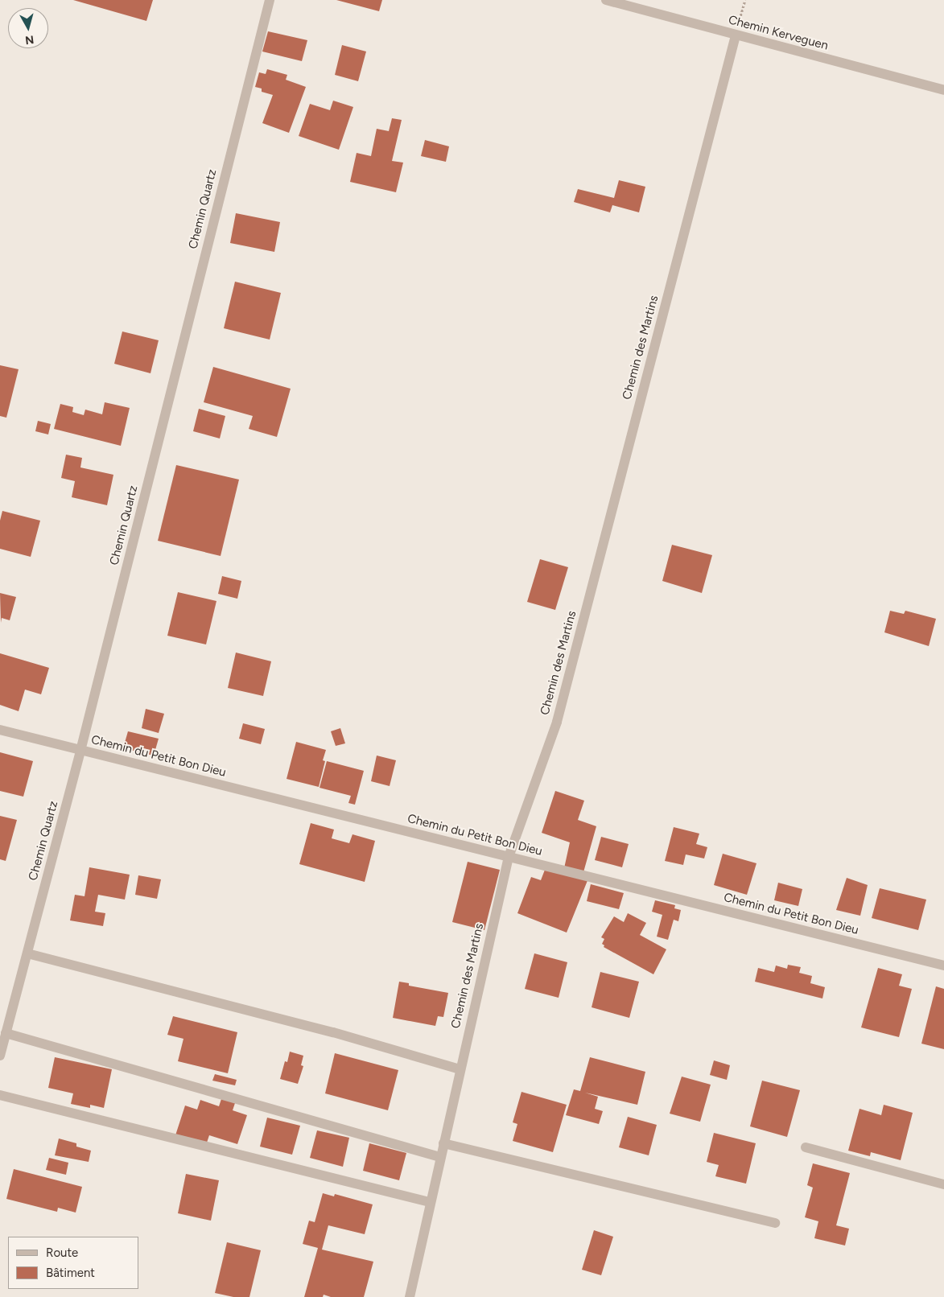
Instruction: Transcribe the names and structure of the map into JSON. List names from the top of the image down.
{
  "streets": {
    "street": [
      "Chemin Kerveguen",
      "Chemin Quartz",
      "Chemin des Martins",
      "Chemin du Petit Bon Dieu"
    ]
  },
  "crossings": [
    ["Chemin Kerveguen", "Chemin des Martins"],
    ["Chemin Quartz", "Chemin du Petit Bon Dieu"],
    ["Chemin des Martins", "Chemin du Petit Bon Dieu"]
  ],
  "legend": ["Route", "Bâtiment"],
  "north": "bottom"
}
